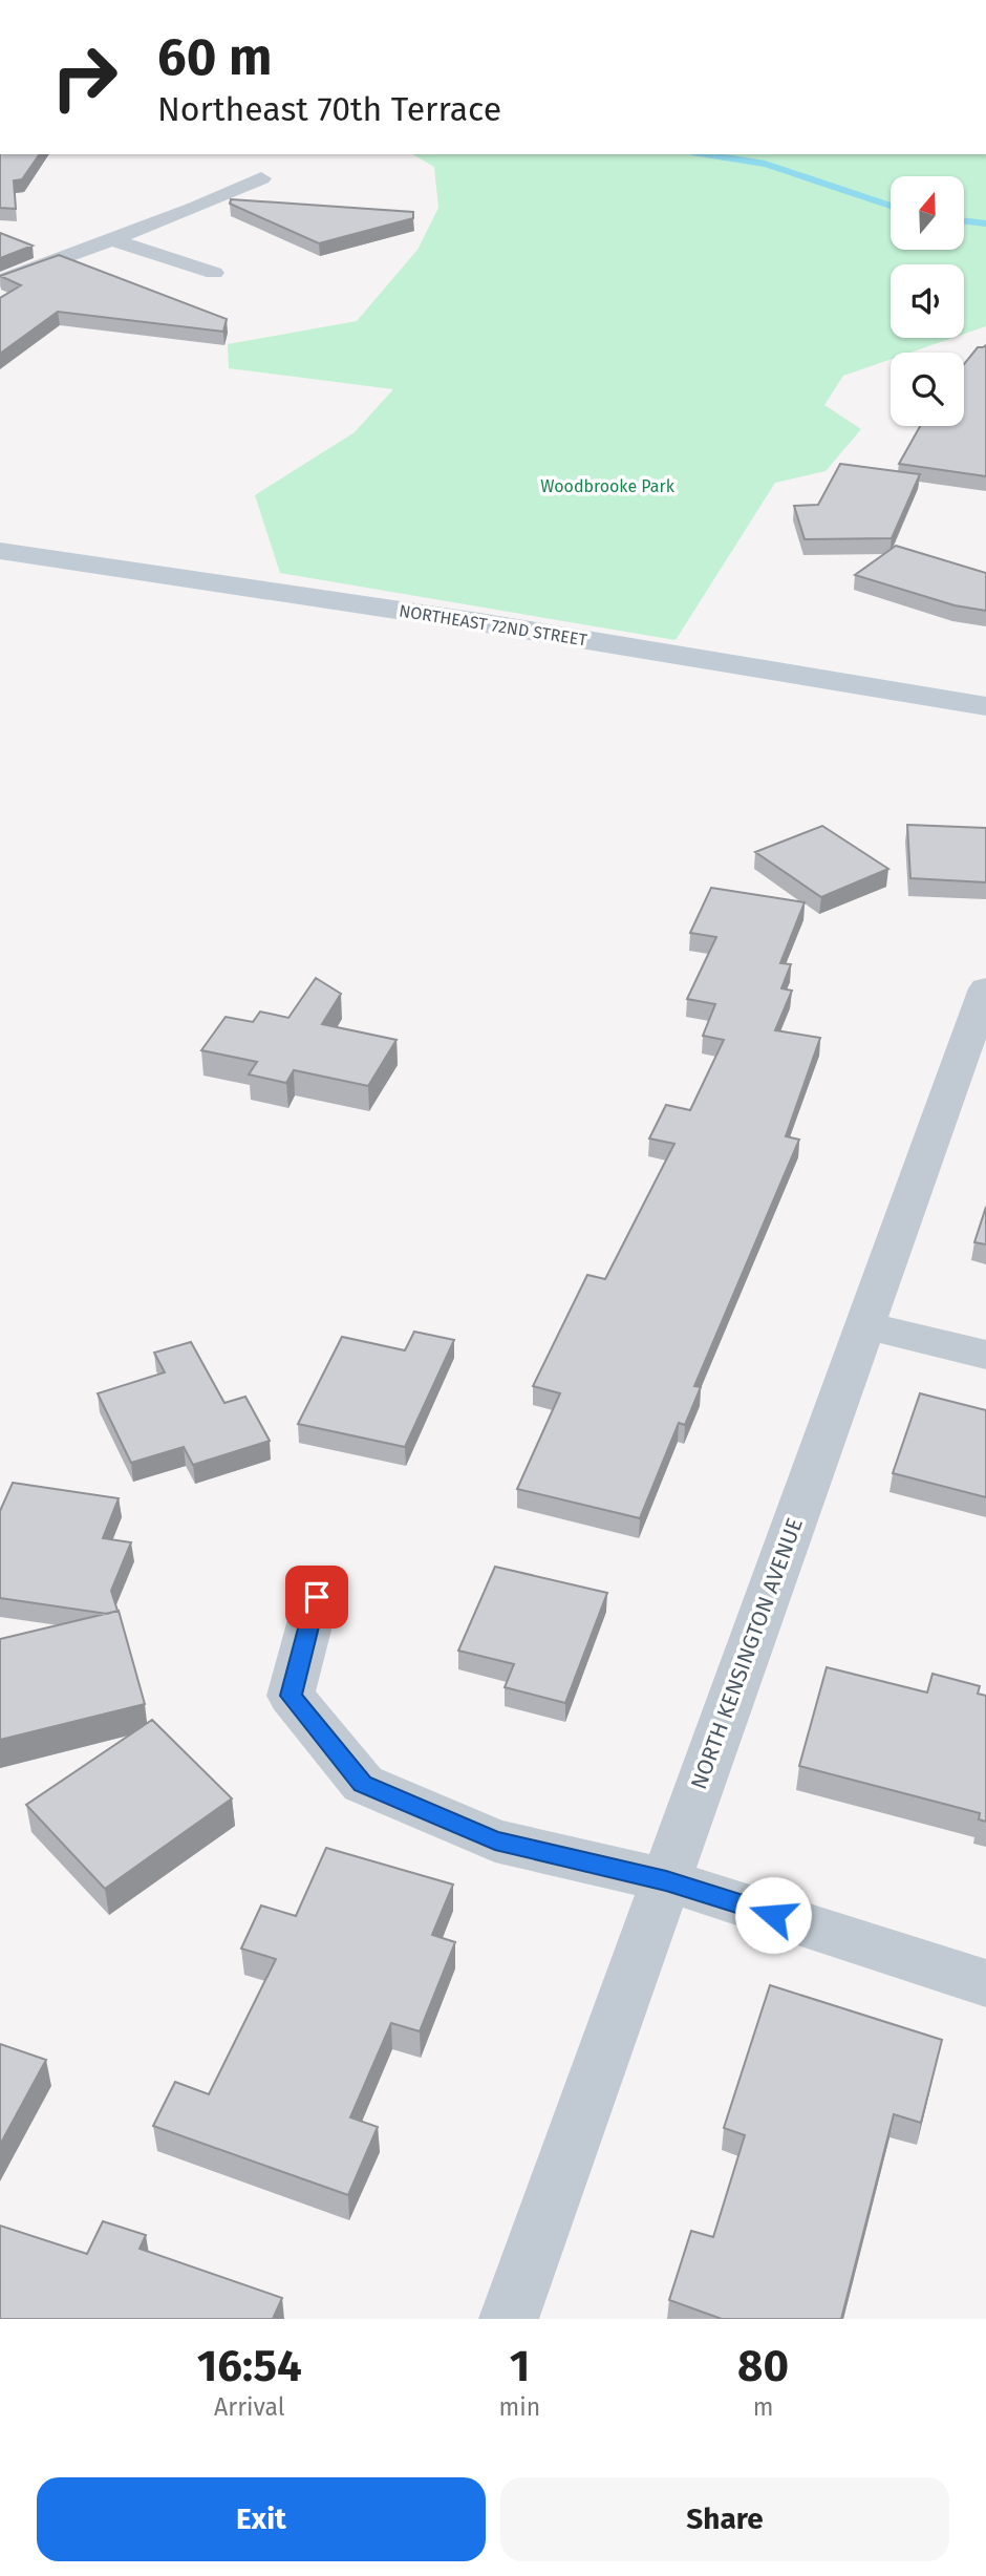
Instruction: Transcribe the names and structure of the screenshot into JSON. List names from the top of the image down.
{
  "streets": {
    "main road": ["NORTHEAST 72ND STREET"],
    "street": ["NORTH KENSINGTON AVENUE"]
  },
  "parks": ["Woodbrooke Park"],
  "north": "top",
  "page": {
    "turn": ["60 m", "Northeast 70th Terrace"],
    "eta": [
      "16:54",
      "Arrival",
      "1",
      "min",
      "80",
      "m"
    ],
    "buttons": ["Exit", "Share"]
  }
}
